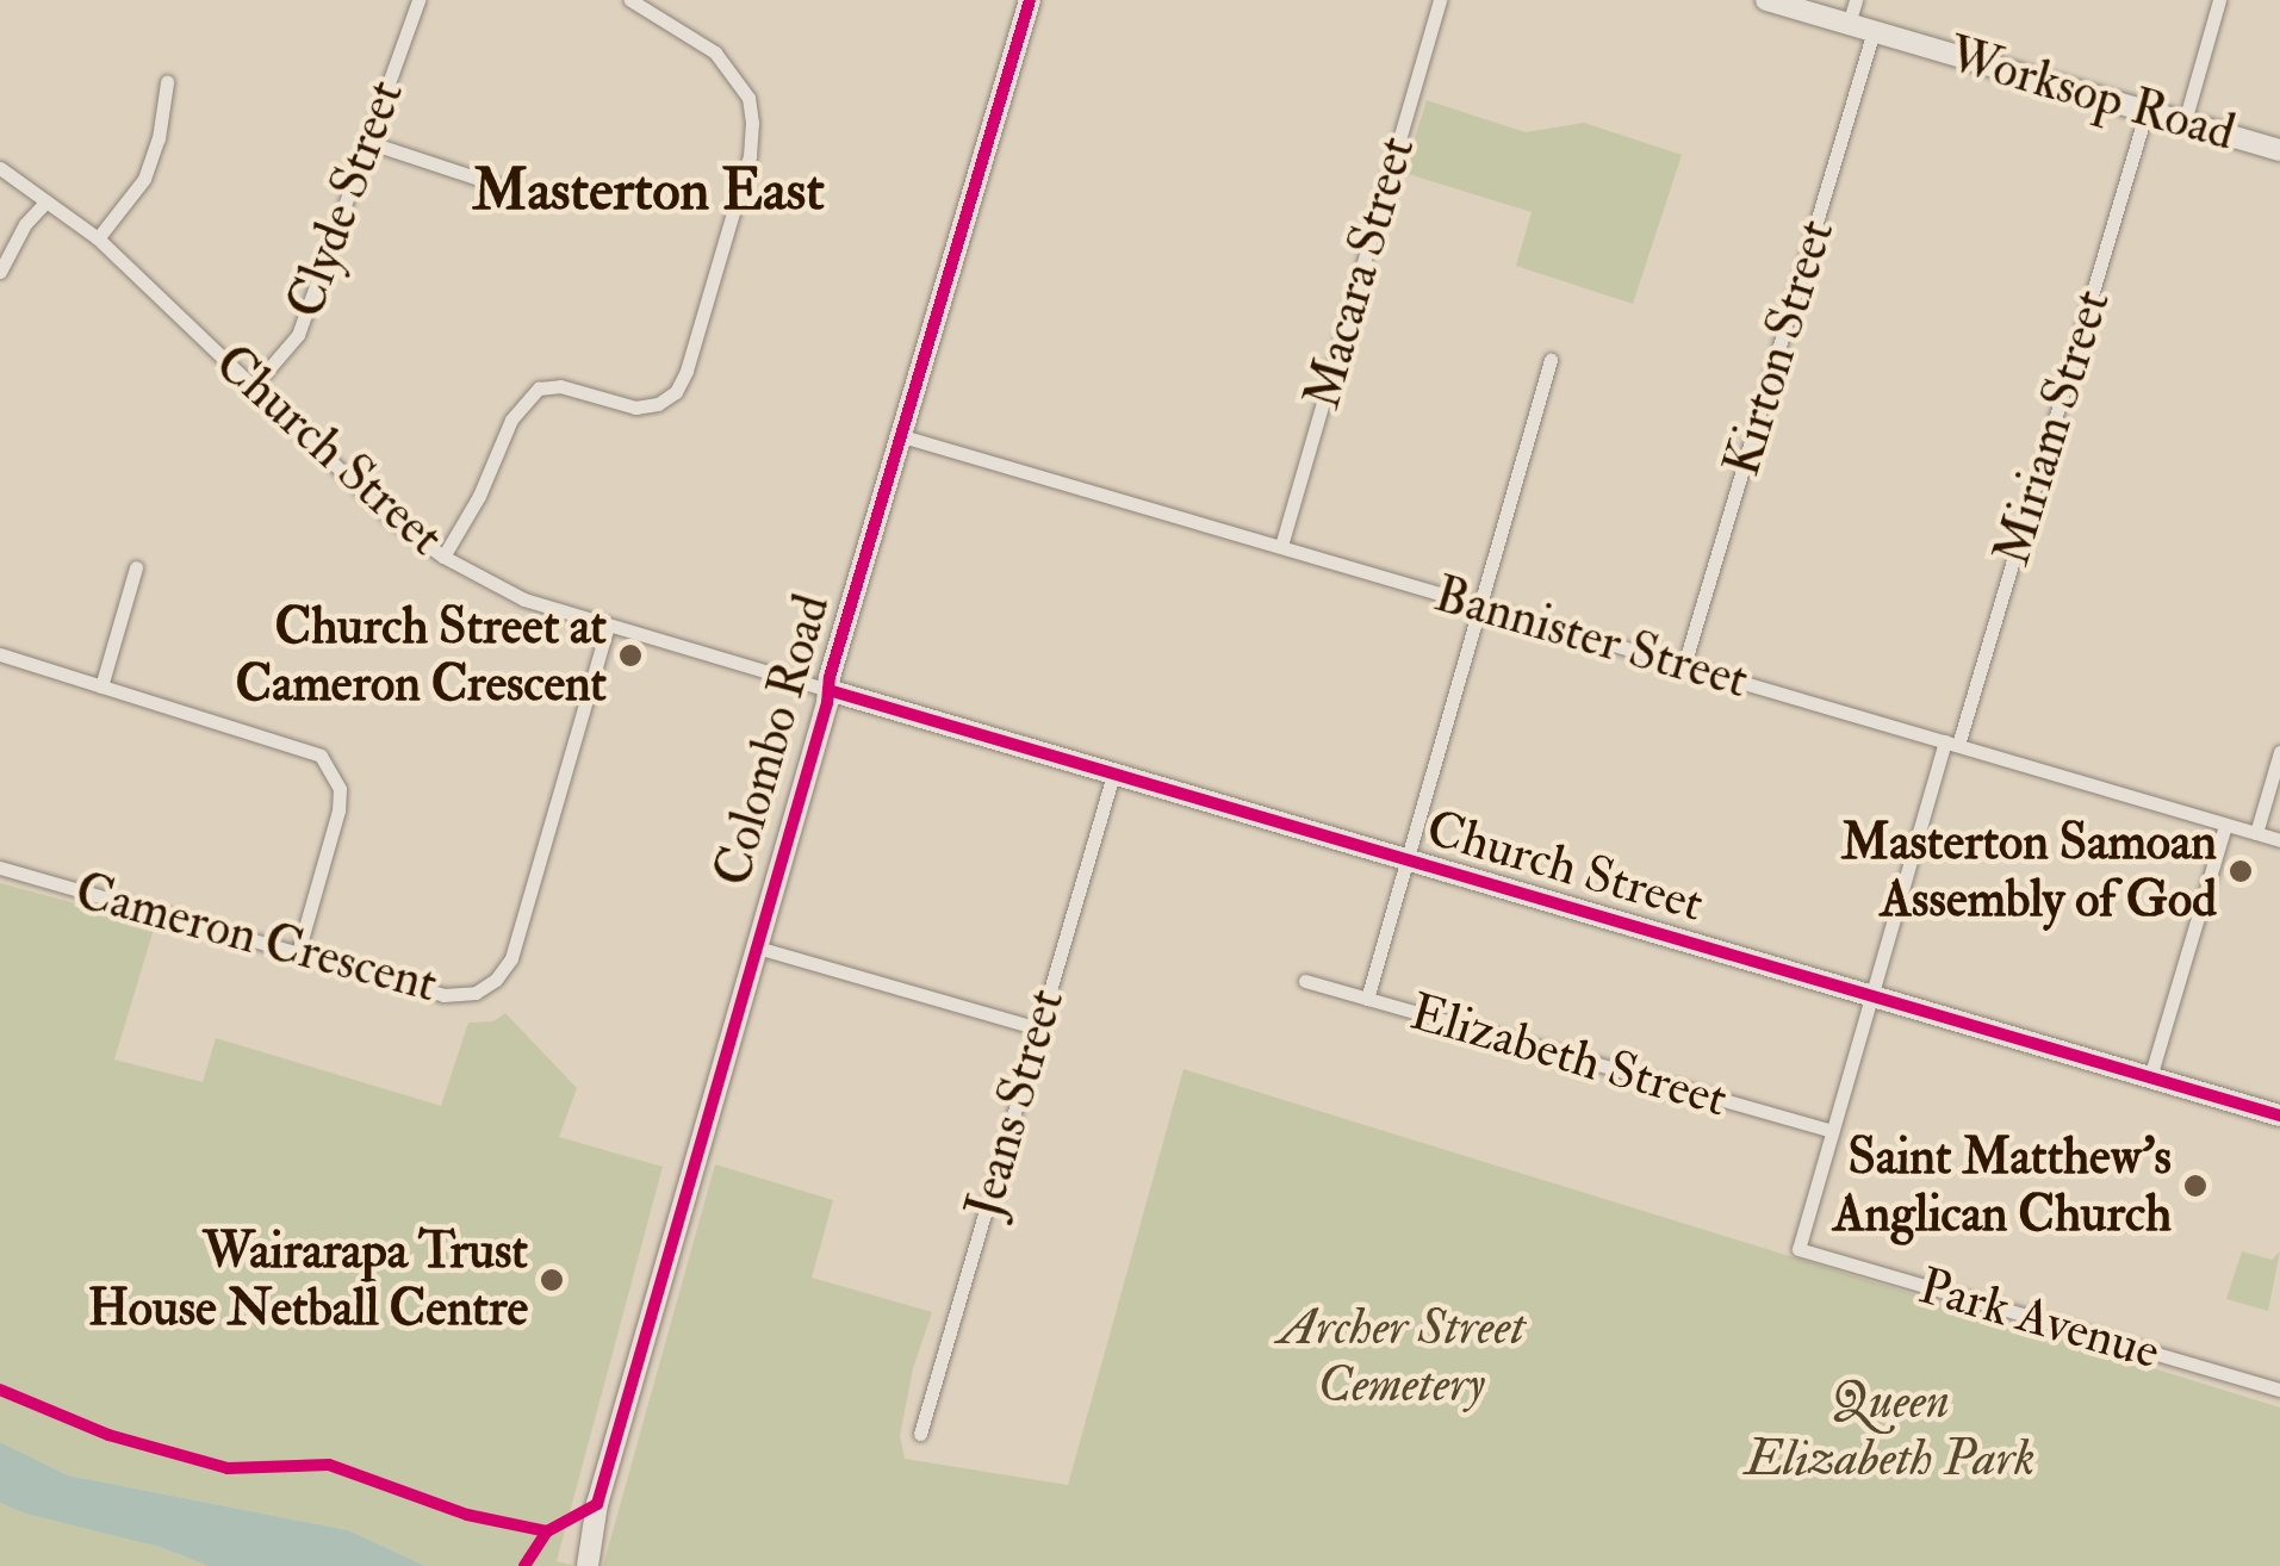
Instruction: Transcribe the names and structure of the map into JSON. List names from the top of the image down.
{
  "streets": {
    "street": [
      "Worksop Road",
      "Clyde Street",
      "Macara Street",
      "Kirton Street",
      "Miriam Street",
      "Church Street",
      "Bannister Street",
      "Colombo Road",
      "Cameron Crescent",
      "Elizabeth Street",
      "Jeans Street",
      "Park Avenue"
    ]
  },
  "crossings": [
    ["Worksop Road", "Kirton Street"],
    ["Worksop Road", "Miriam Street"],
    ["Clyde Street", "Church Street"],
    ["Macara Street", "Bannister Street"],
    ["Kirton Street", "Bannister Street"],
    ["Miriam Street", "Church Street"],
    ["Miriam Street", "Bannister Street"],
    ["Miriam Street", "Elizabeth Street"],
    ["Miriam Street", "Park Avenue"],
    ["Church Street", "Colombo Road"],
    ["Church Street", "Cameron Crescent"],
    ["Church Street", "Jeans Street"],
    ["Bannister Street", "Colombo Road"]
  ],
  "districts": ["Masterton East"],
  "parks": ["Archer Street Cemetery", "Queen Elizabeth Park"],
  "places": [
    "Church Street at Cameron Crescent",
    "Masterton Samoan Assembly of God",
    "Saint Matthew's Anglican Church",
    "Wairarapa Trust House Netball Centre"
  ]
}
